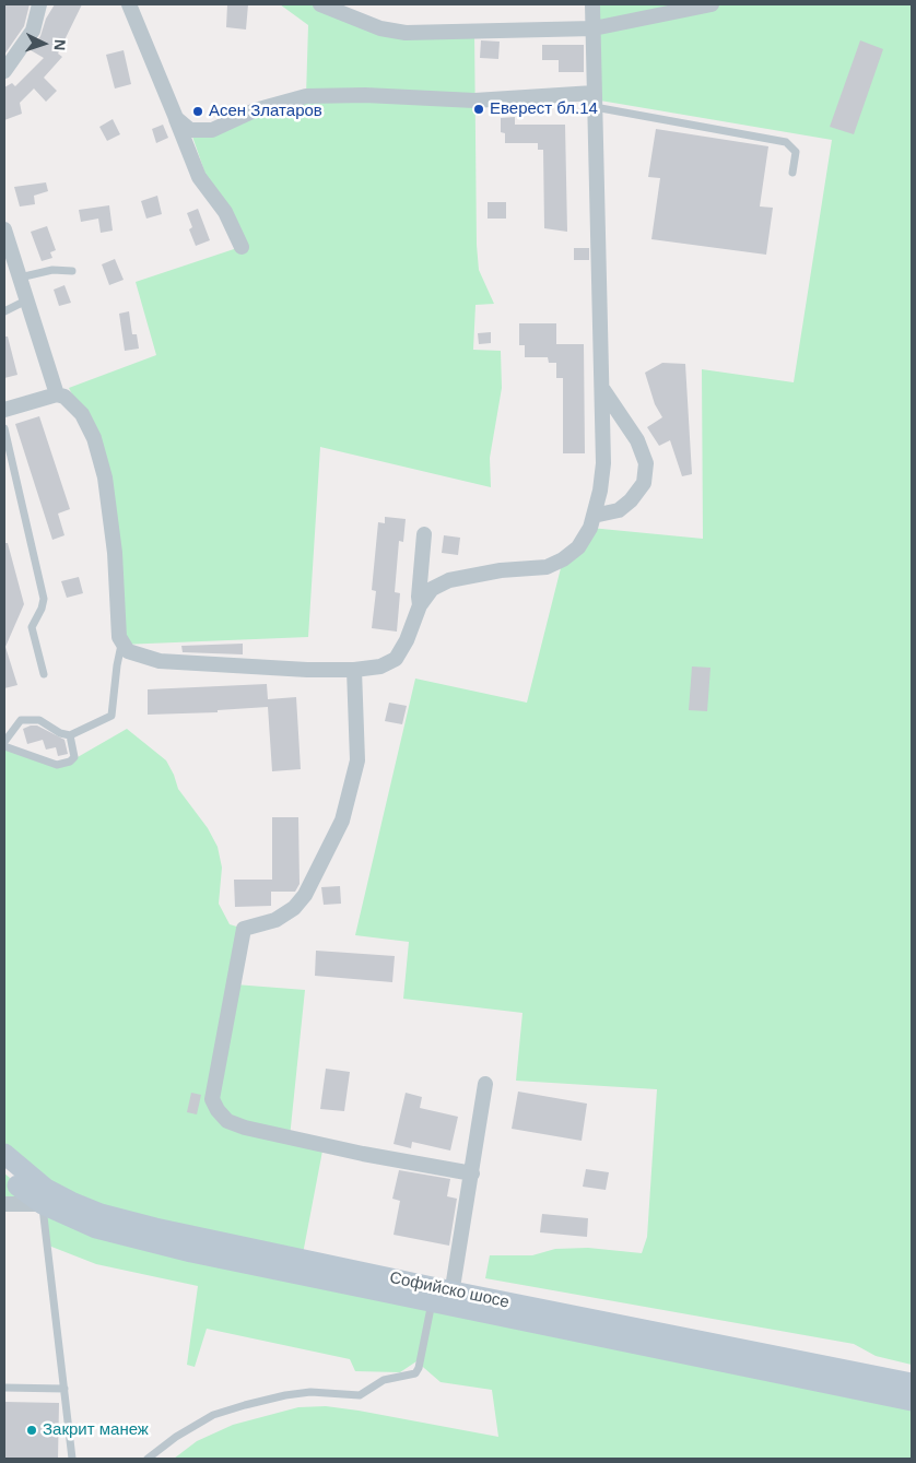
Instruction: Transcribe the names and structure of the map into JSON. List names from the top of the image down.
{
  "streets": {
    "main road": ["Софийско шосе"]
  },
  "places": ["Еверест бл.14", "Асен Златаров", "Закрит манеж"],
  "north": "right"
}
